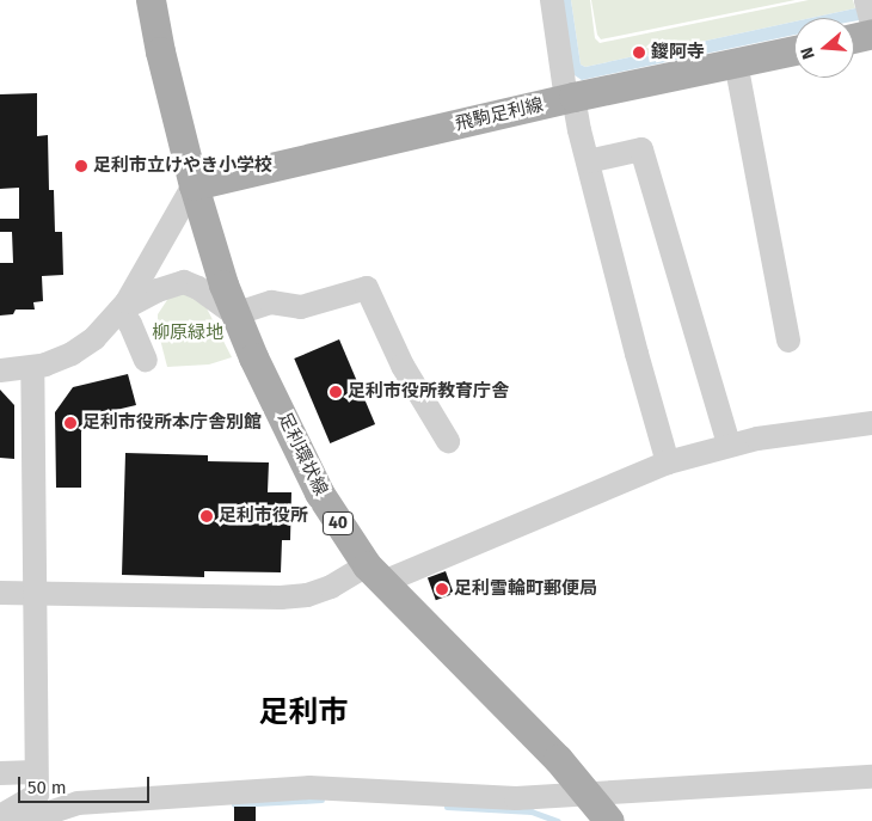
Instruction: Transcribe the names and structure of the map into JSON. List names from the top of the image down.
{
  "streets": {
    "main road": ["飛駒足利線", "足利環状線", "40"]
  },
  "crossings": [
    ["飛駒足利線", "足利環状線"]
  ],
  "districts": ["足利市"],
  "parks": ["柳原緑地"],
  "places": [
    "鑁阿寺",
    "足利市立けやき小学校",
    "足利市役所教育庁舎",
    "足利市役所本庁舎別館",
    "足利市役所",
    "足利雪輪町郵便局"
  ],
  "scale_bar": "50 m",
  "north": "left"
}
